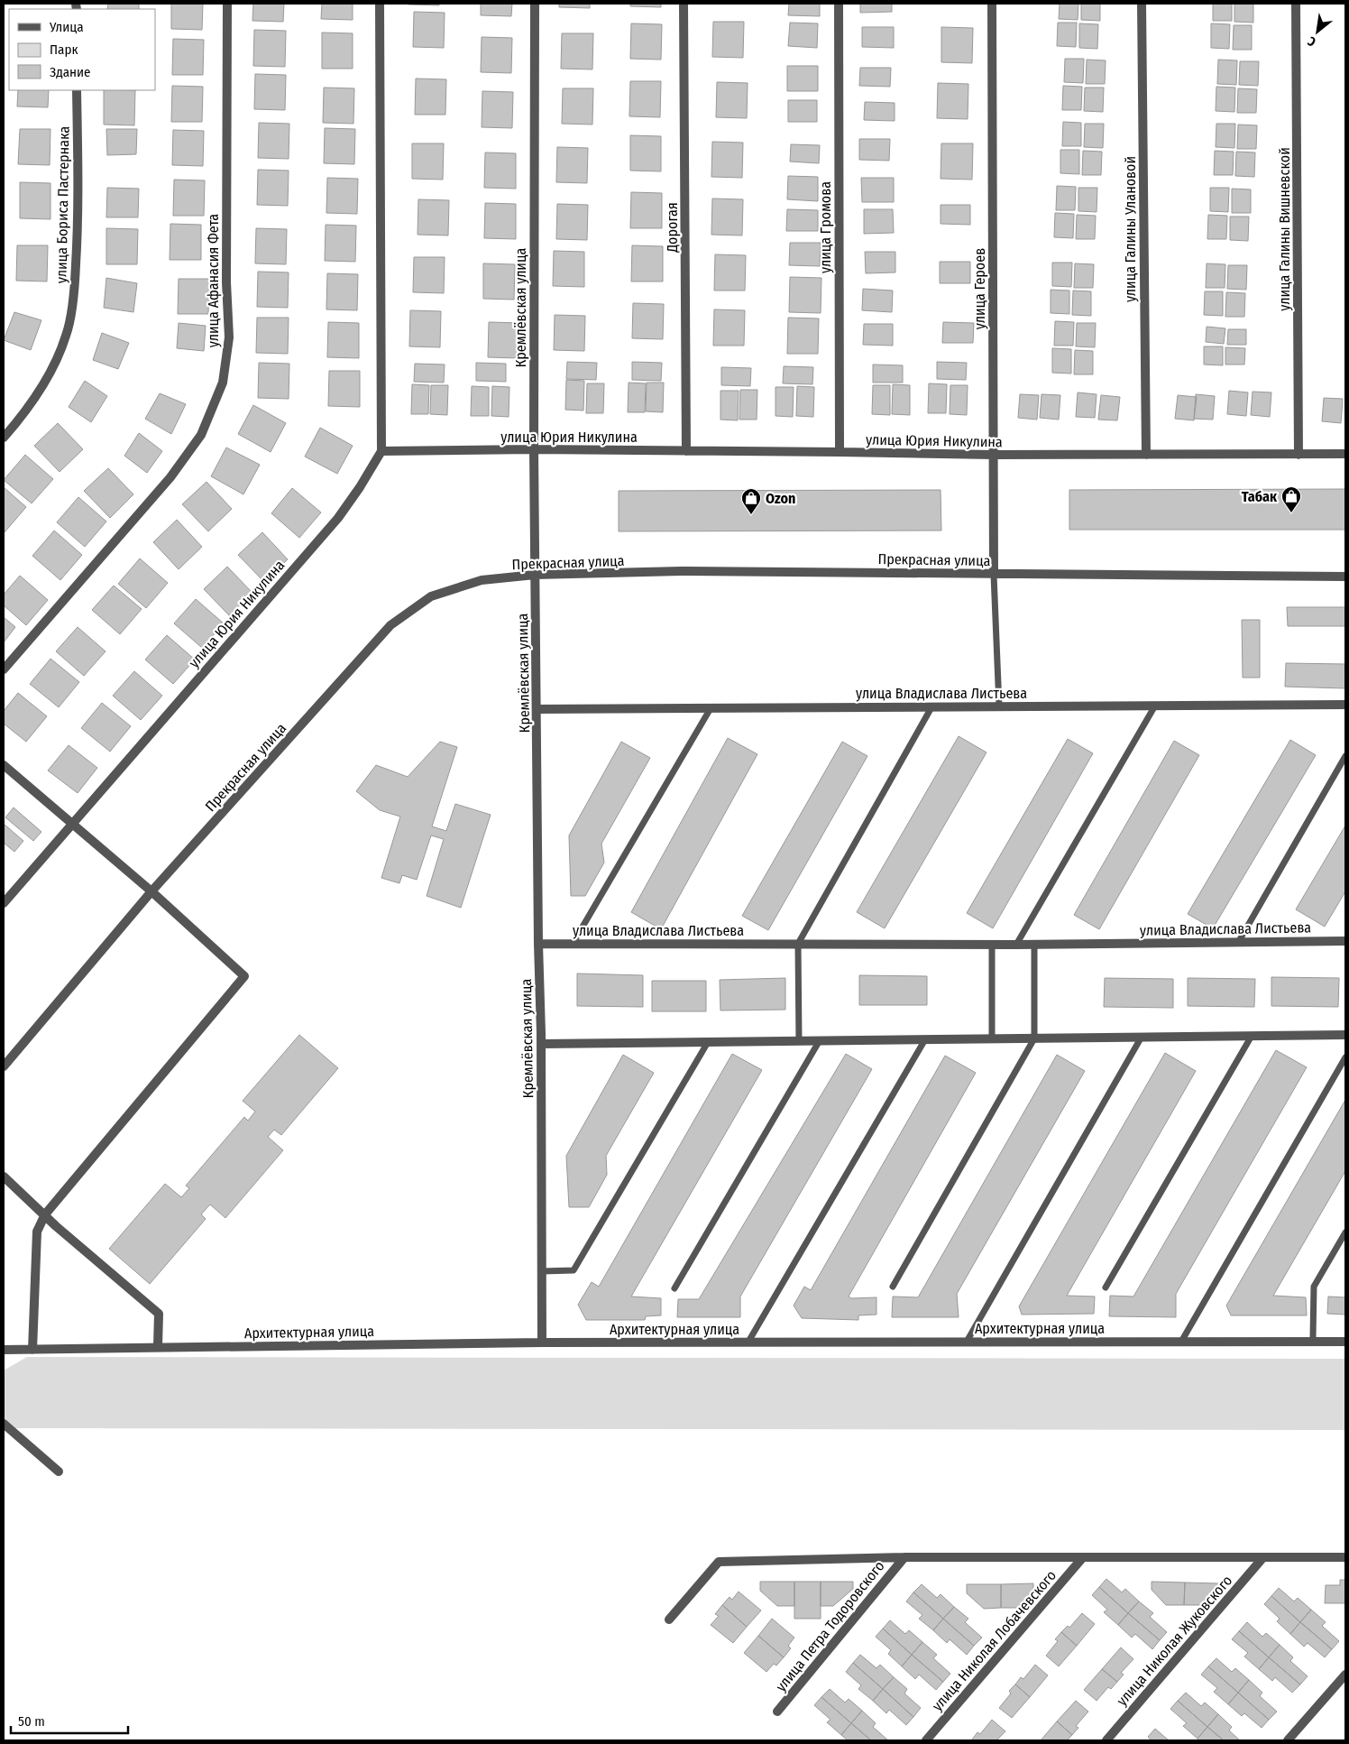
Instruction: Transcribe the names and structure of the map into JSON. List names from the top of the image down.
{
  "streets": {
    "street": [
      "улица Бориса Пастернака",
      "Дорогая",
      "улица Громова",
      "улица Галины Улановой",
      "улица Галины Вишневской",
      "улица Афанасия Фета",
      "улица Героев",
      "Кремлёвская улица",
      "улица Юрия Никулина",
      "Прекрасная улица",
      "улица Владислава Листьева",
      "Архитектурная улица",
      "улица Петра Тодоровского",
      "улица Николая Лобачевского",
      "улица Николая Жуковского"
    ]
  },
  "crossings": [
    ["Дорогая", "улица Юрия Никулина"],
    ["улица Громова", "улица Юрия Никулина"],
    ["улица Галины Улановой", "улица Юрия Никулина"],
    ["улица Галины Вишневской", "улица Юрия Никулина"],
    ["улица Героев", "улица Юрия Никулина"],
    ["улица Героев", "Прекрасная улица"],
    ["Кремлёвская улица", "улица Юрия Никулина"],
    ["Кремлёвская улица", "Прекрасная улица"],
    ["Кремлёвская улица", "улица Владислава Листьева"],
    ["Кремлёвская улица", "Архитектурная улица"]
  ],
  "places": {
    "shop": ["Табак", "Ozon"]
  },
  "legend": ["Улица", "Парк", "Здание"],
  "scale_bar": "50 m",
  "north": "bottom left"
}
